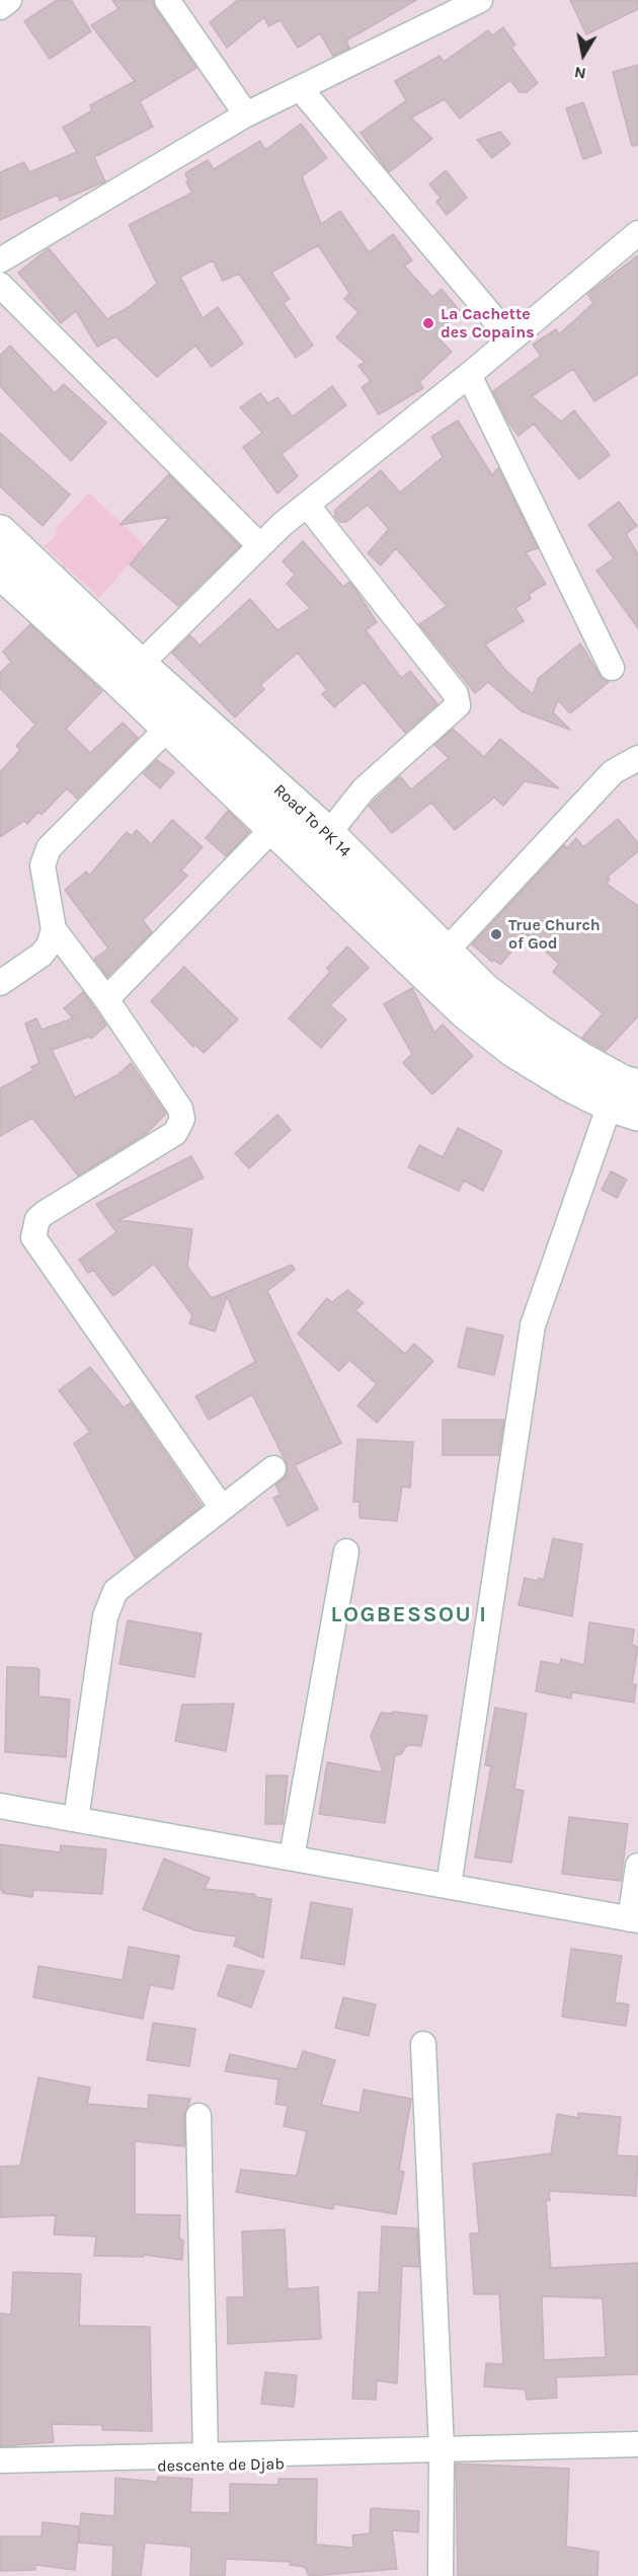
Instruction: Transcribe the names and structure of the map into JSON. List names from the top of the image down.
{
  "streets": {
    "main road": ["Road To PK 14"],
    "street": ["descente de Djab"]
  },
  "districts": ["LOGBESSOU I"],
  "places": ["La Cachette des Copains", "True Church of God"],
  "north": "bottom"
}
